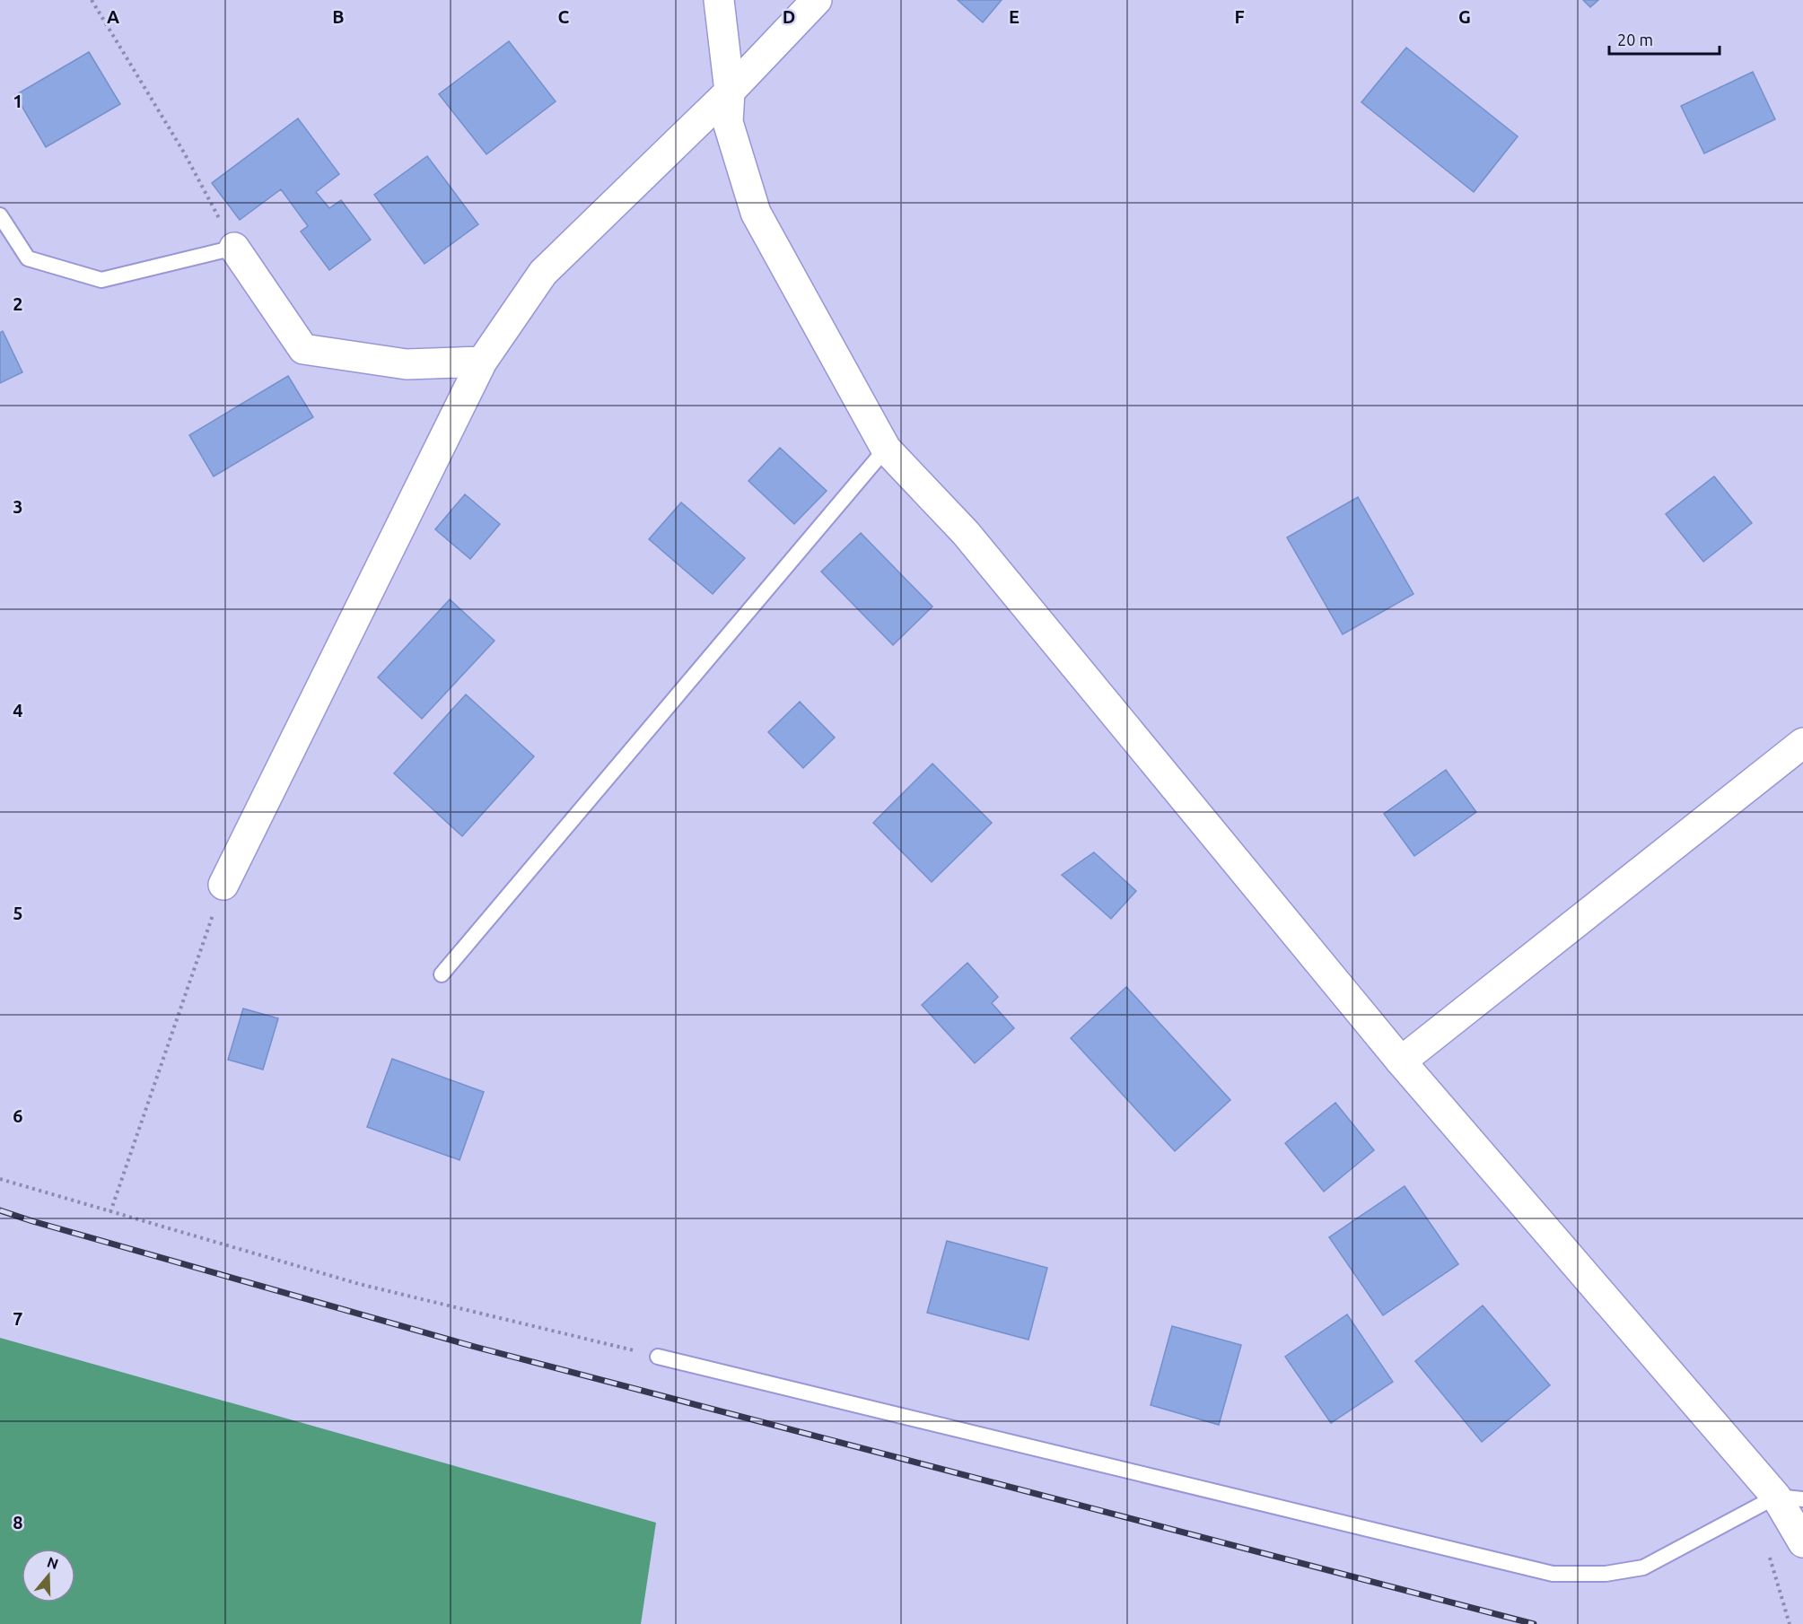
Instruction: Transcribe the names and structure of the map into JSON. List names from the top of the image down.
{
  "scale_bar": "20 m",
  "north": "top",
  "grid": {
    "columns": [
      "A",
      "B",
      "C",
      "D",
      "E",
      "F",
      "G"
    ],
    "rows": [
      "1",
      "2",
      "3",
      "4",
      "5",
      "6",
      "7",
      "8"
    ]
  }
}
